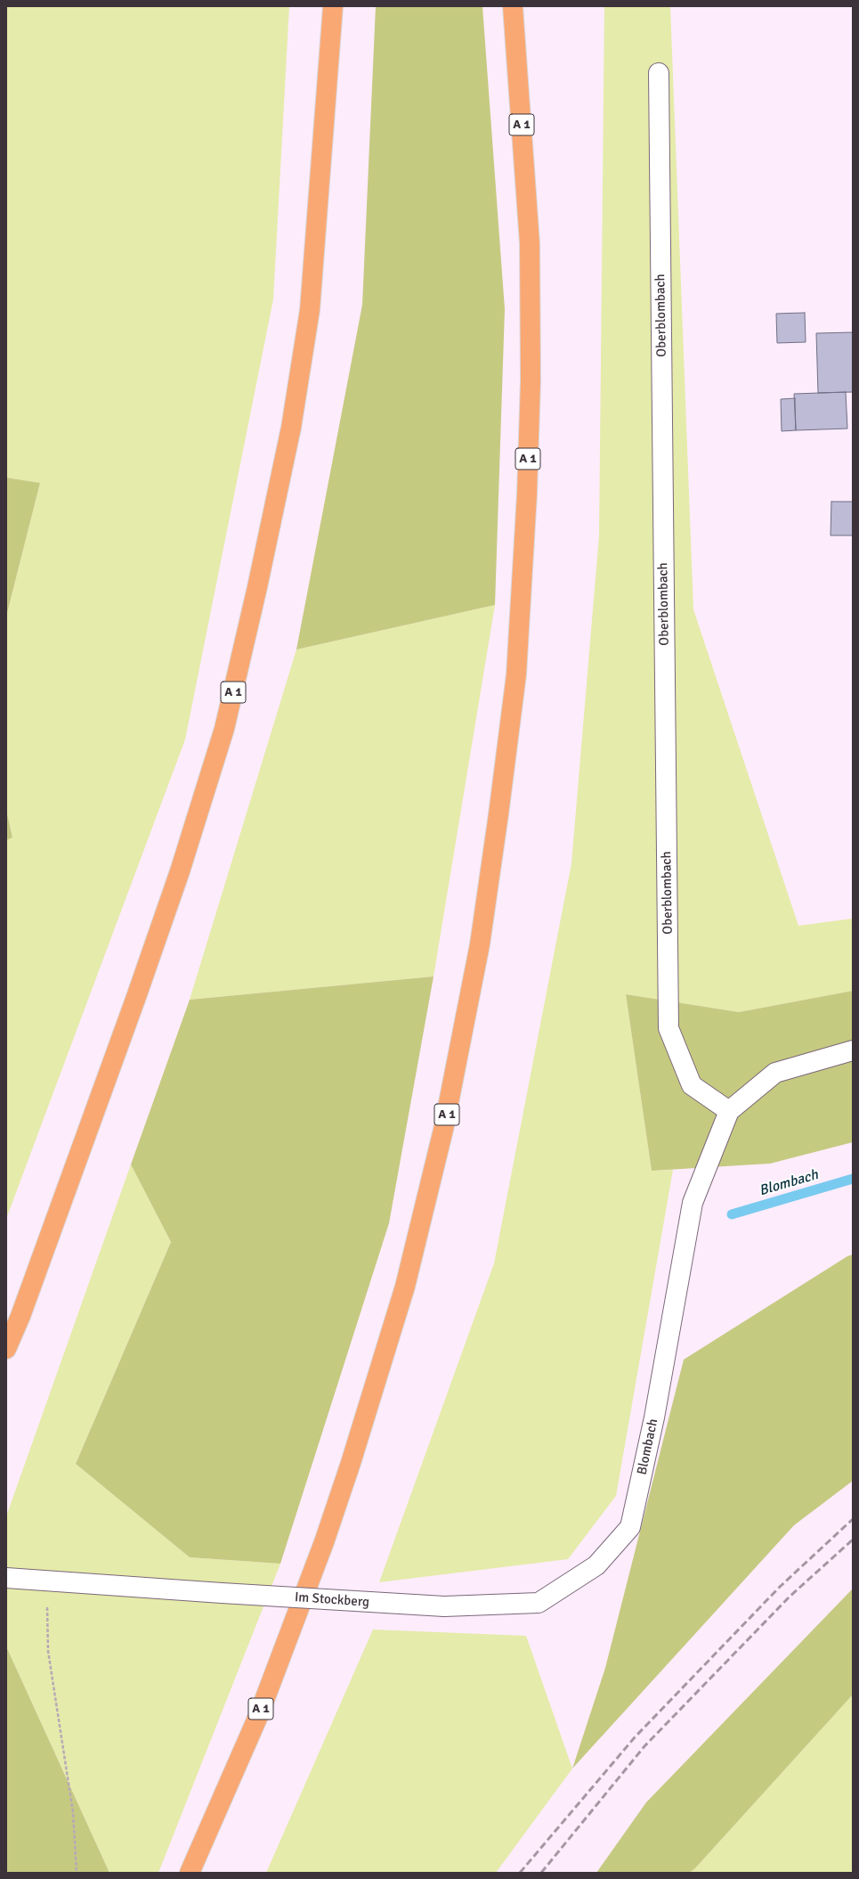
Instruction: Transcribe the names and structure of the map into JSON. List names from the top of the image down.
{
  "streets": {
    "highway": ["A 1"],
    "street": ["Oberblombach", "Blombach", "Im Stockberg"]
  },
  "crossings": [
    ["Oberblombach", "Blombach"],
    ["Blombach", "Im Stockberg"]
  ],
  "water": ["Blombach"]
}
